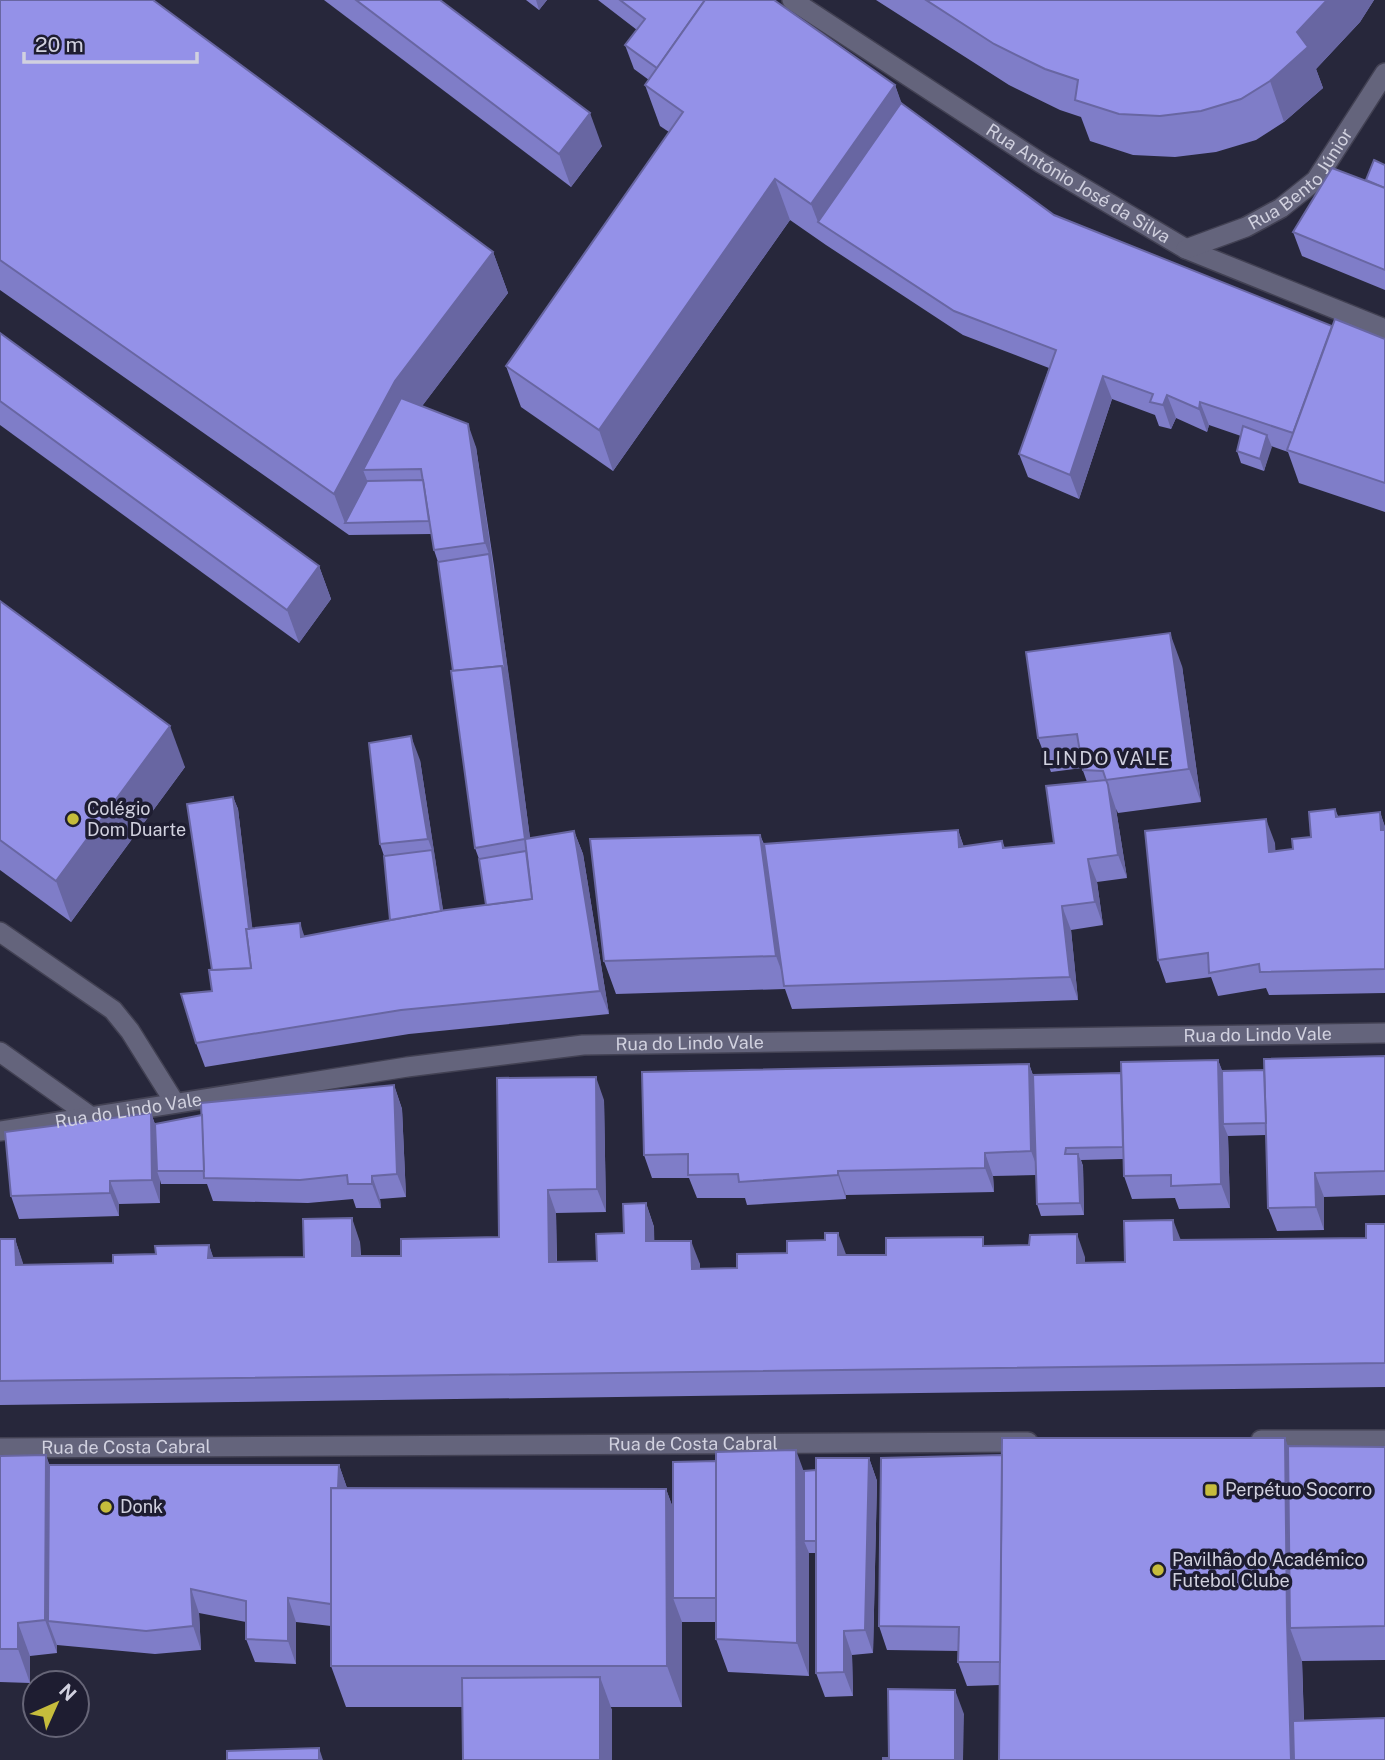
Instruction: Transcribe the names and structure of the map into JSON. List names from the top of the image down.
{
  "streets": {
    "street": [
      "Rua Bento Júnior",
      "Rua António José da Silva",
      "Rua do Lindo Vale",
      "Rua de Costa Cabral"
    ]
  },
  "crossings": [
    ["Rua Bento Júnior", "Rua António José da Silva"]
  ],
  "districts": ["LINDO VALE"],
  "places": {
    "other": ["Colégio Dom Duarte", "Donk", "Pavilhão do Académico Futebol Clube"],
    "transit": ["Perpétuo Socorro"]
  },
  "scale_bar": "20 m",
  "north": "top right"
}
